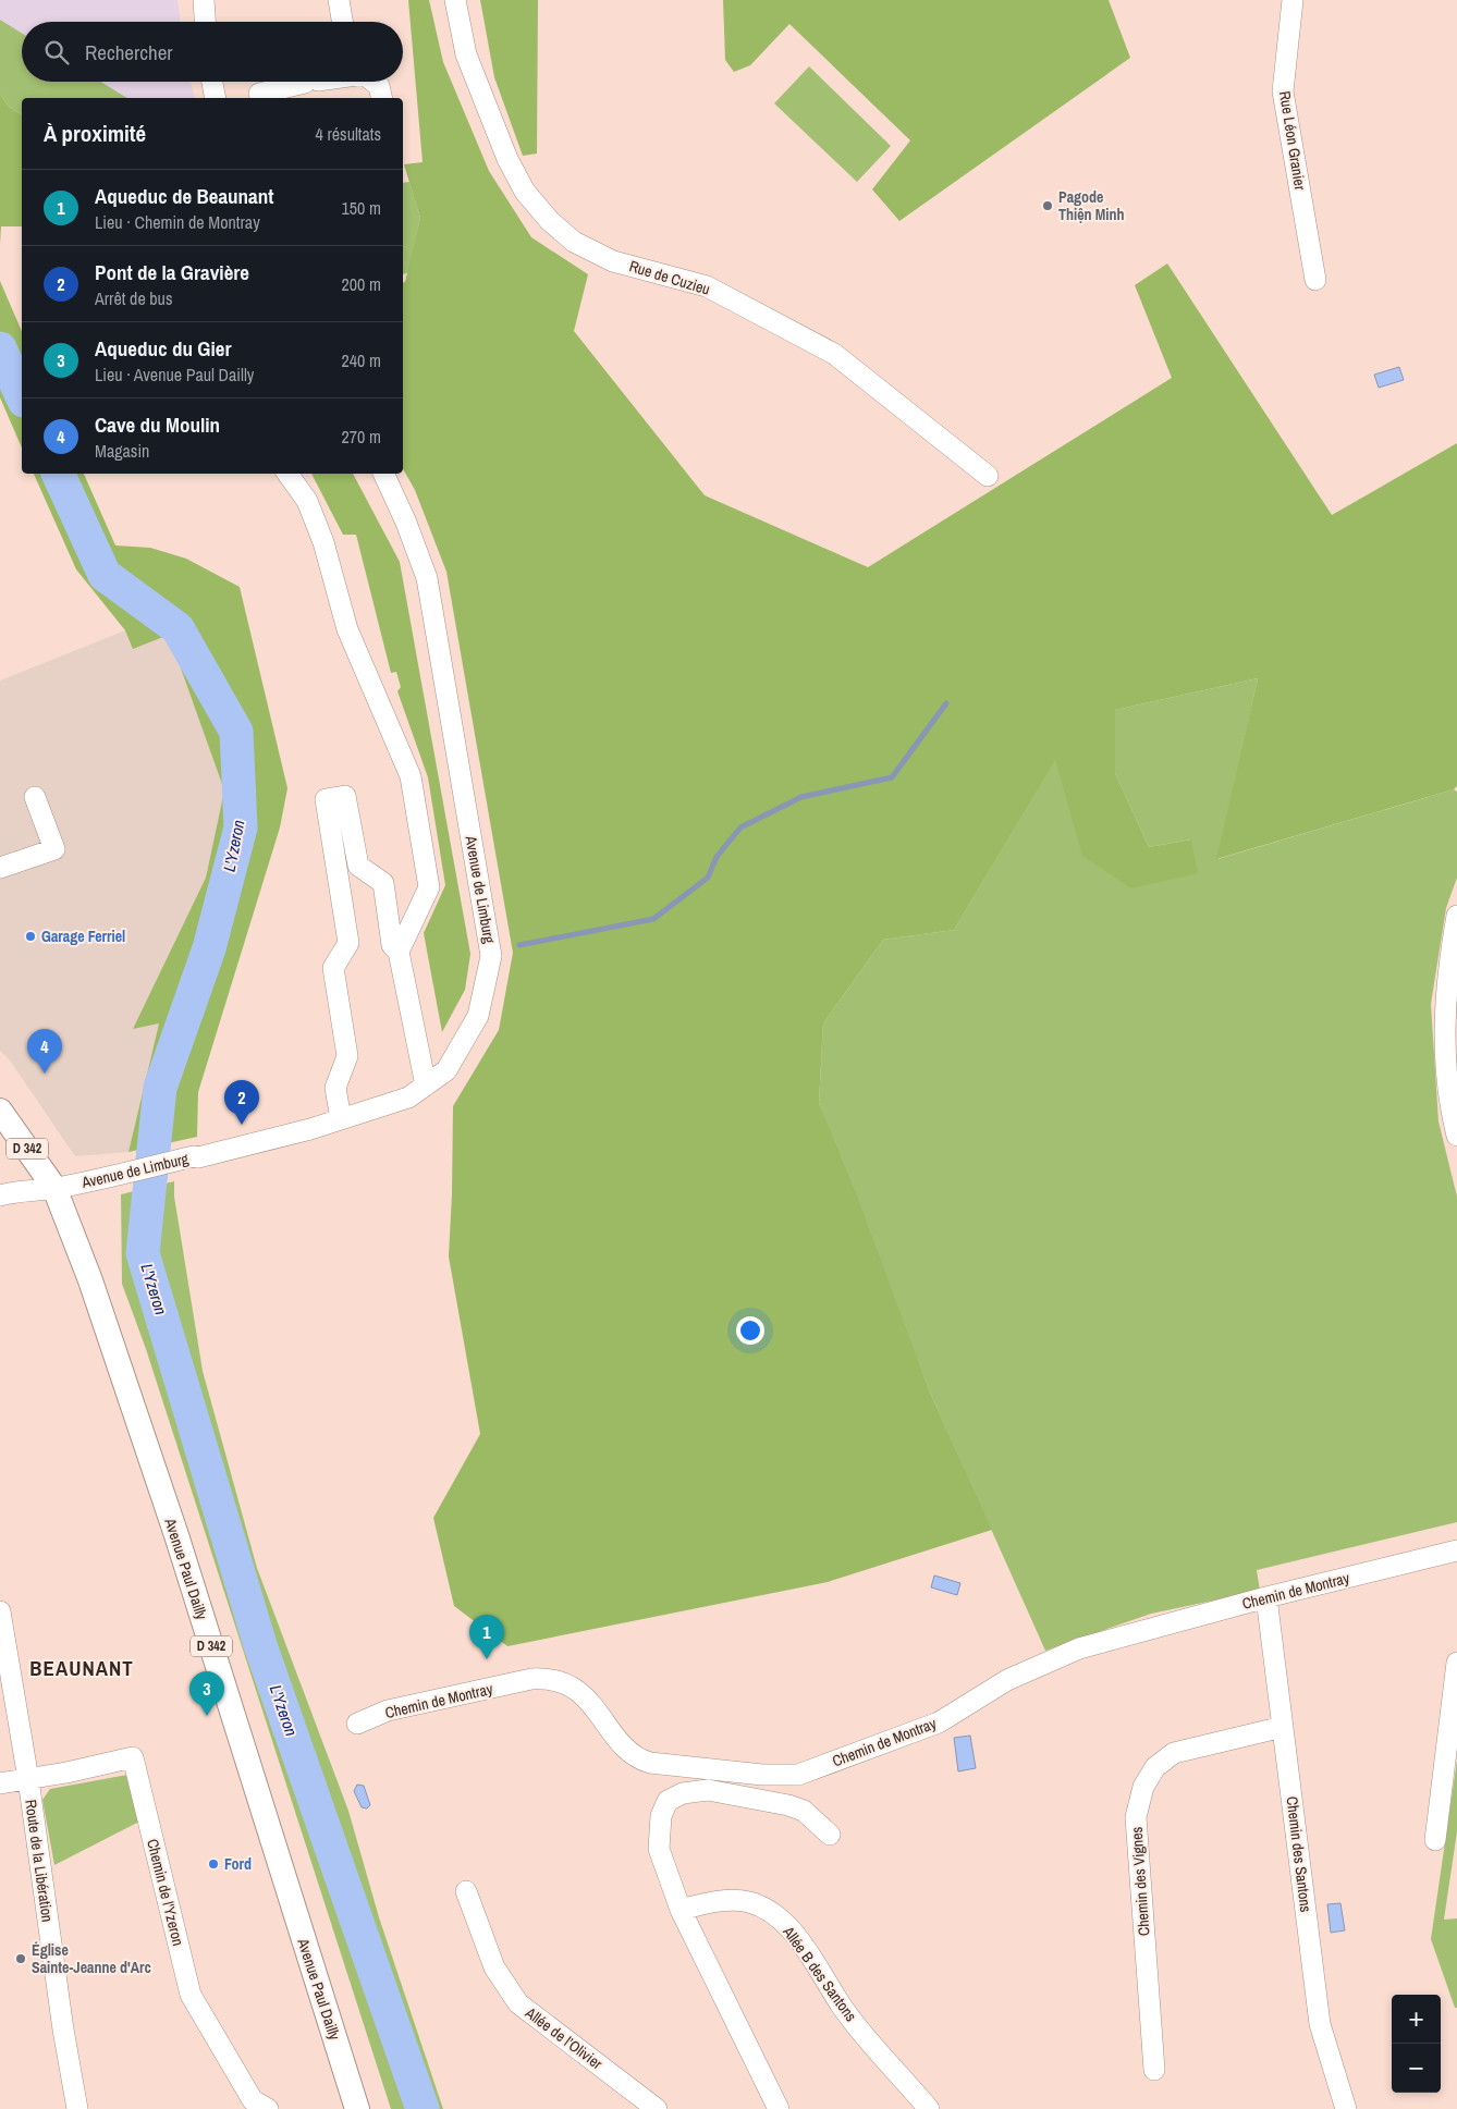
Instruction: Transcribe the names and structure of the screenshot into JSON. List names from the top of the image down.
{
  "streets": {
    "main road": ["D 342", "Avenue Paul Dailly"],
    "street": [
      "Rue Léon Granier",
      "Rue de Cuzieu",
      "Avenue de Limburg",
      "Chemin de Montray",
      "Chemin des Santons",
      "Route de la Libération",
      "Chemin des Vignes",
      "Chemin de l'Yzeron",
      "Allée B des Santons",
      "Allée de l’Olivier"
    ]
  },
  "crossings": [
    ["Avenue de Limburg", "D 342"],
    ["Avenue de Limburg", "Avenue Paul Dailly"],
    ["D 342", "Avenue Paul Dailly"],
    ["Chemin de Montray", "Chemin des Santons"],
    ["Chemin des Santons", "Chemin des Vignes"],
    ["Route de la Libération", "Chemin de l'Yzeron"]
  ],
  "districts": ["BEAUNANT"],
  "water": ["L'Yzeron"],
  "places": [
    "Pagode Thiện Minh",
    "Garage Ferriel",
    "Ford",
    "Église Sainte-Jeanne d'Arc"
  ],
  "page": {
    "search": "Rechercher",
    "heading": ["À proximité", "4 résultats"],
    "list": [
      {
        "mark": "1",
        "name": "Aqueduc de Beaunant",
        "note": "Lieu · Chemin de Montray",
        "value": "150 m"
      },
      {
        "mark": "2",
        "name": "Pont de la Gravière",
        "note": "Arrêt de bus",
        "value": "200 m"
      },
      {
        "mark": "3",
        "name": "Aqueduc du Gier",
        "note": "Lieu · Avenue Paul Dailly",
        "value": "240 m"
      },
      {
        "mark": "4",
        "name": "Cave du Moulin",
        "note": "Magasin",
        "value": "270 m"
      }
    ],
    "pins": [
      "4",
      "2",
      "1",
      "3"
    ],
    "map_buttons": ["+", "−"]
  }
}
